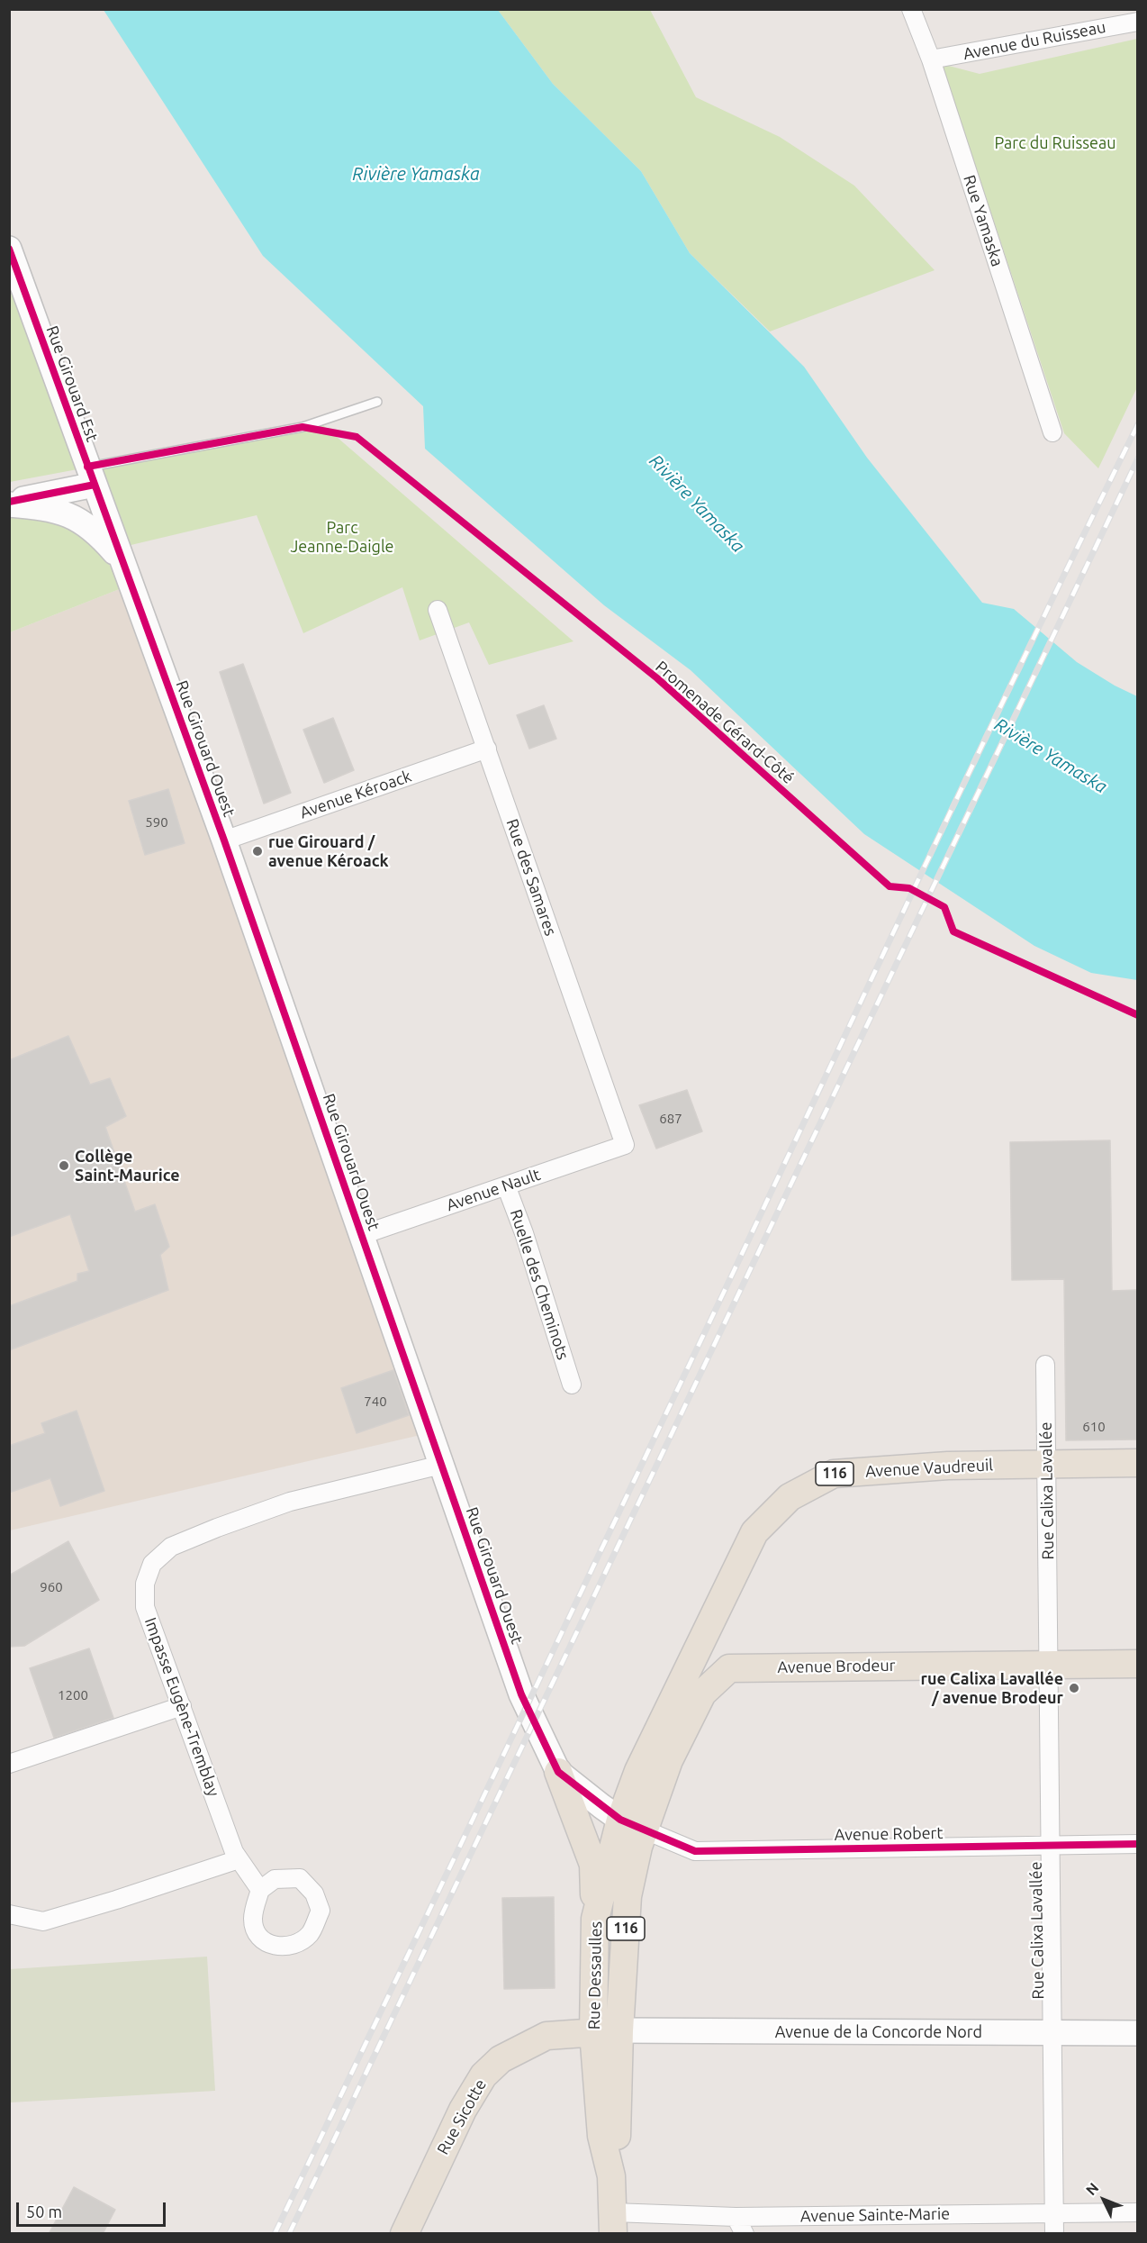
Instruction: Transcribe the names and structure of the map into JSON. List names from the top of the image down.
{
  "streets": {
    "main road": [
      "Avenue Vaudreuil",
      "116",
      "Avenue Brodeur",
      "Rue Dessaulles",
      "Rue Sicotte"
    ],
    "street": [
      "Avenue du Ruisseau",
      "Rue Yamaska",
      "Rue Girouard Est",
      "Rue Girouard Ouest",
      "Avenue Kéroack",
      "Rue des Samares",
      "Avenue Nault",
      "Ruelle des Cheminots",
      "Rue Calixa Lavallée",
      "Impasse Eugène-Tremblay",
      "Avenue Robert",
      "Avenue de la Concorde Nord",
      "Avenue Sainte-Marie"
    ],
    "cycle path": ["Promenade Gérard-Côté"]
  },
  "crossings": [
    ["Avenue du Ruisseau", "Rue Yamaska"],
    ["Rue Girouard Est", "Rue Girouard Ouest"],
    ["Rue Girouard Ouest", "Avenue Kéroack"],
    ["Rue Girouard Ouest", "Avenue Nault"],
    ["Rue Girouard Ouest", "Impasse Eugène-Tremblay"],
    ["Avenue Kéroack", "Rue des Samares"],
    ["Rue des Samares", "Avenue Nault"],
    ["Avenue Nault", "Ruelle des Cheminots"],
    ["Avenue Vaudreuil", "Rue Calixa Lavallée"],
    ["Avenue Vaudreuil", "Rue Dessaulles"],
    ["Rue Calixa Lavallée", "Avenue Brodeur"],
    ["Rue Calixa Lavallée", "Avenue Robert"],
    ["Rue Calixa Lavallée", "Avenue de la Concorde Nord"],
    ["Rue Calixa Lavallée", "Avenue Sainte-Marie"],
    ["Avenue Brodeur", "Rue Dessaulles"],
    ["Avenue Robert", "Rue Dessaulles"],
    ["Rue Dessaulles", "Avenue de la Concorde Nord"],
    ["Rue Dessaulles", "Rue Sicotte"],
    ["Rue Dessaulles", "Avenue Sainte-Marie"],
    ["Avenue de la Concorde Nord", "Rue Sicotte"]
  ],
  "water": ["Rivière Yamaska"],
  "parks": ["Parc du Ruisseau", "Parc Jeanne-Daigle"],
  "places": ["rue Girouard / avenue Kéroack", "Collège Saint-Maurice", "rue Calixa Lavallée / avenue Brodeur"],
  "house_numbers": [
    "590",
    "687",
    "740",
    "610",
    "960",
    "1200"
  ],
  "scale_bar": "50 m",
  "north": "top left"
}
